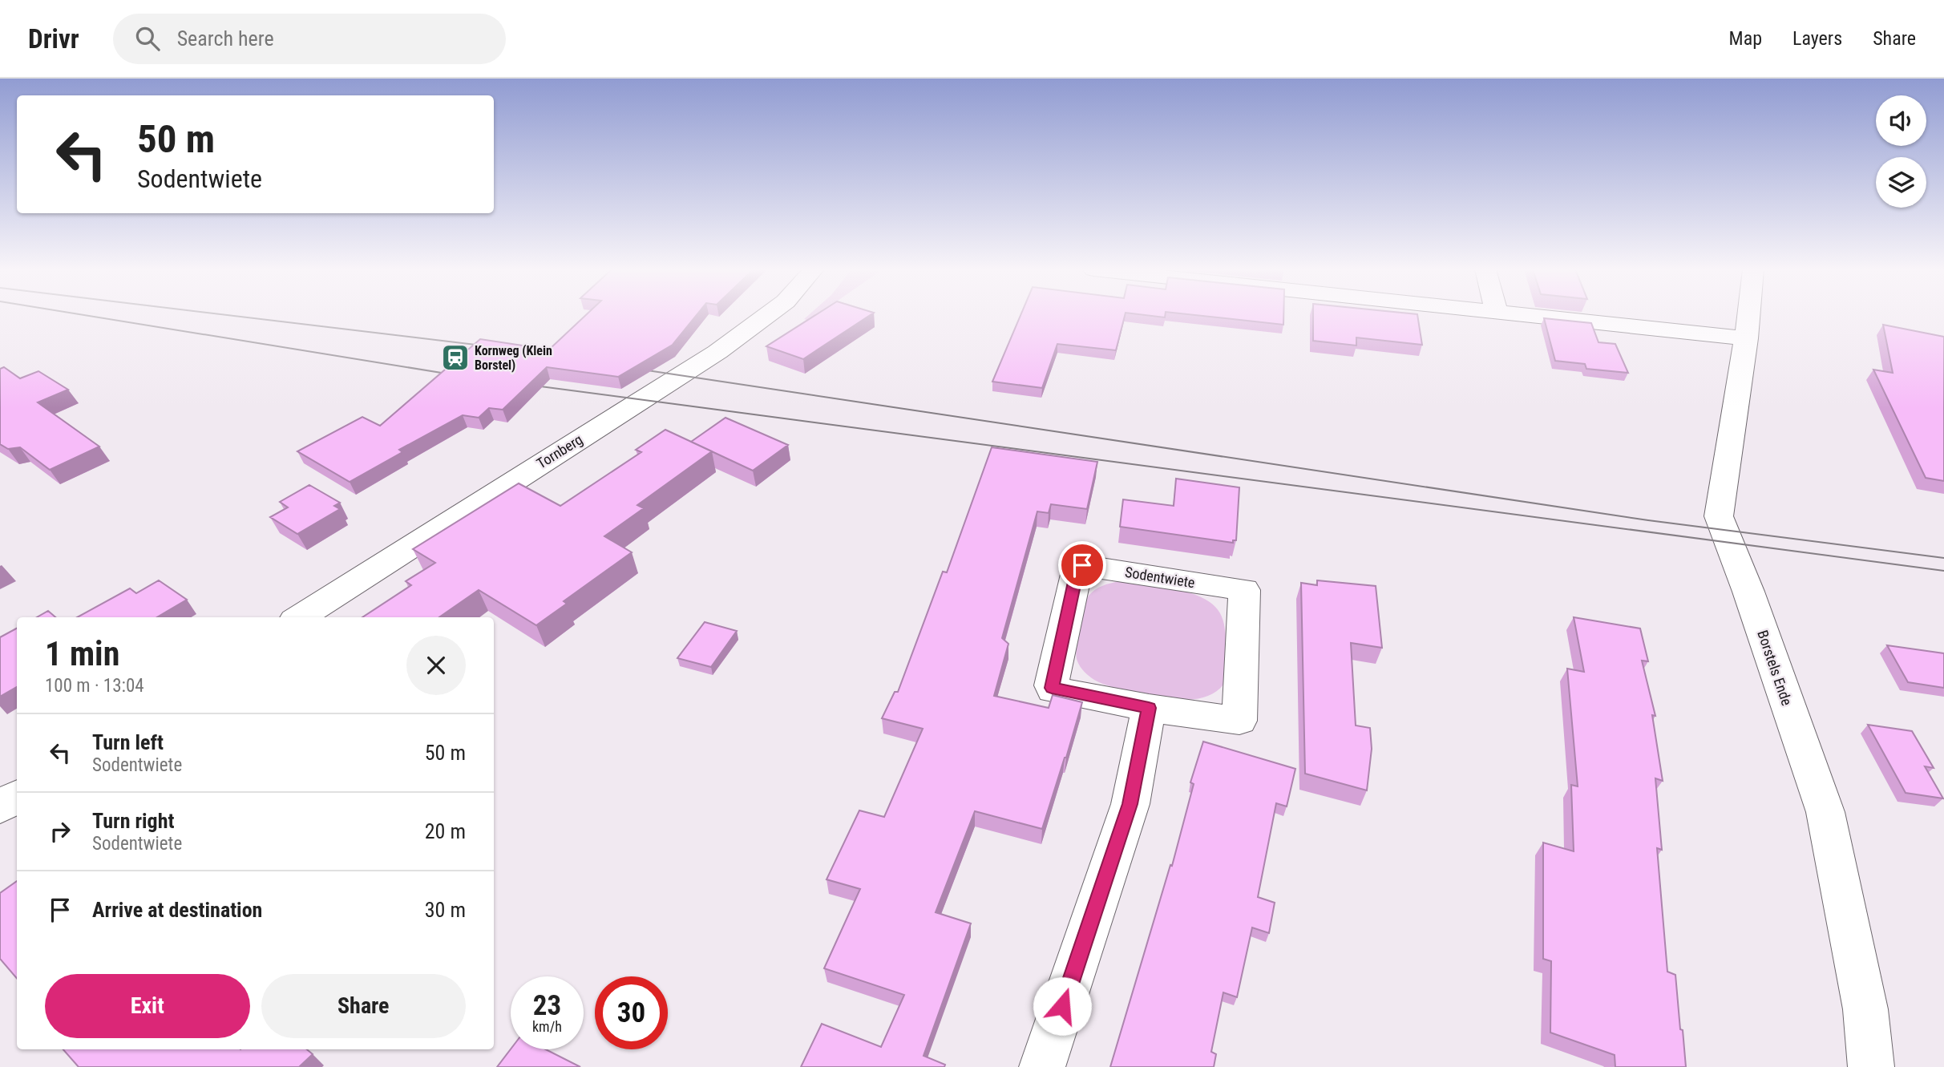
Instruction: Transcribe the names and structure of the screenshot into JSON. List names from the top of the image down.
{
  "streets": {
    "street": ["Tornberg", "Sodentwiete", "Borstels Ende"]
  },
  "places": {
    "station": ["Kornweg (Klein Borstel)"]
  },
  "page": {
    "header": "Drivr",
    "search": "Search here",
    "nav": ["Map", "Layers", "Share"],
    "turn": ["50 m", "Sodentwiete"],
    "heading": ["1 min", "100 m · 13:04"],
    "list": [
      {
        "name": "Turn left",
        "note": "Sodentwiete",
        "value": "50 m"
      },
      {
        "name": "Turn right",
        "note": "Sodentwiete",
        "value": "20 m"
      },
      {
        "name": "Arrive at destination",
        "value": "30 m"
      }
    ],
    "buttons": ["Exit", "Share"],
    "speed": "23 km/h",
    "limit": "30"
  }
}
